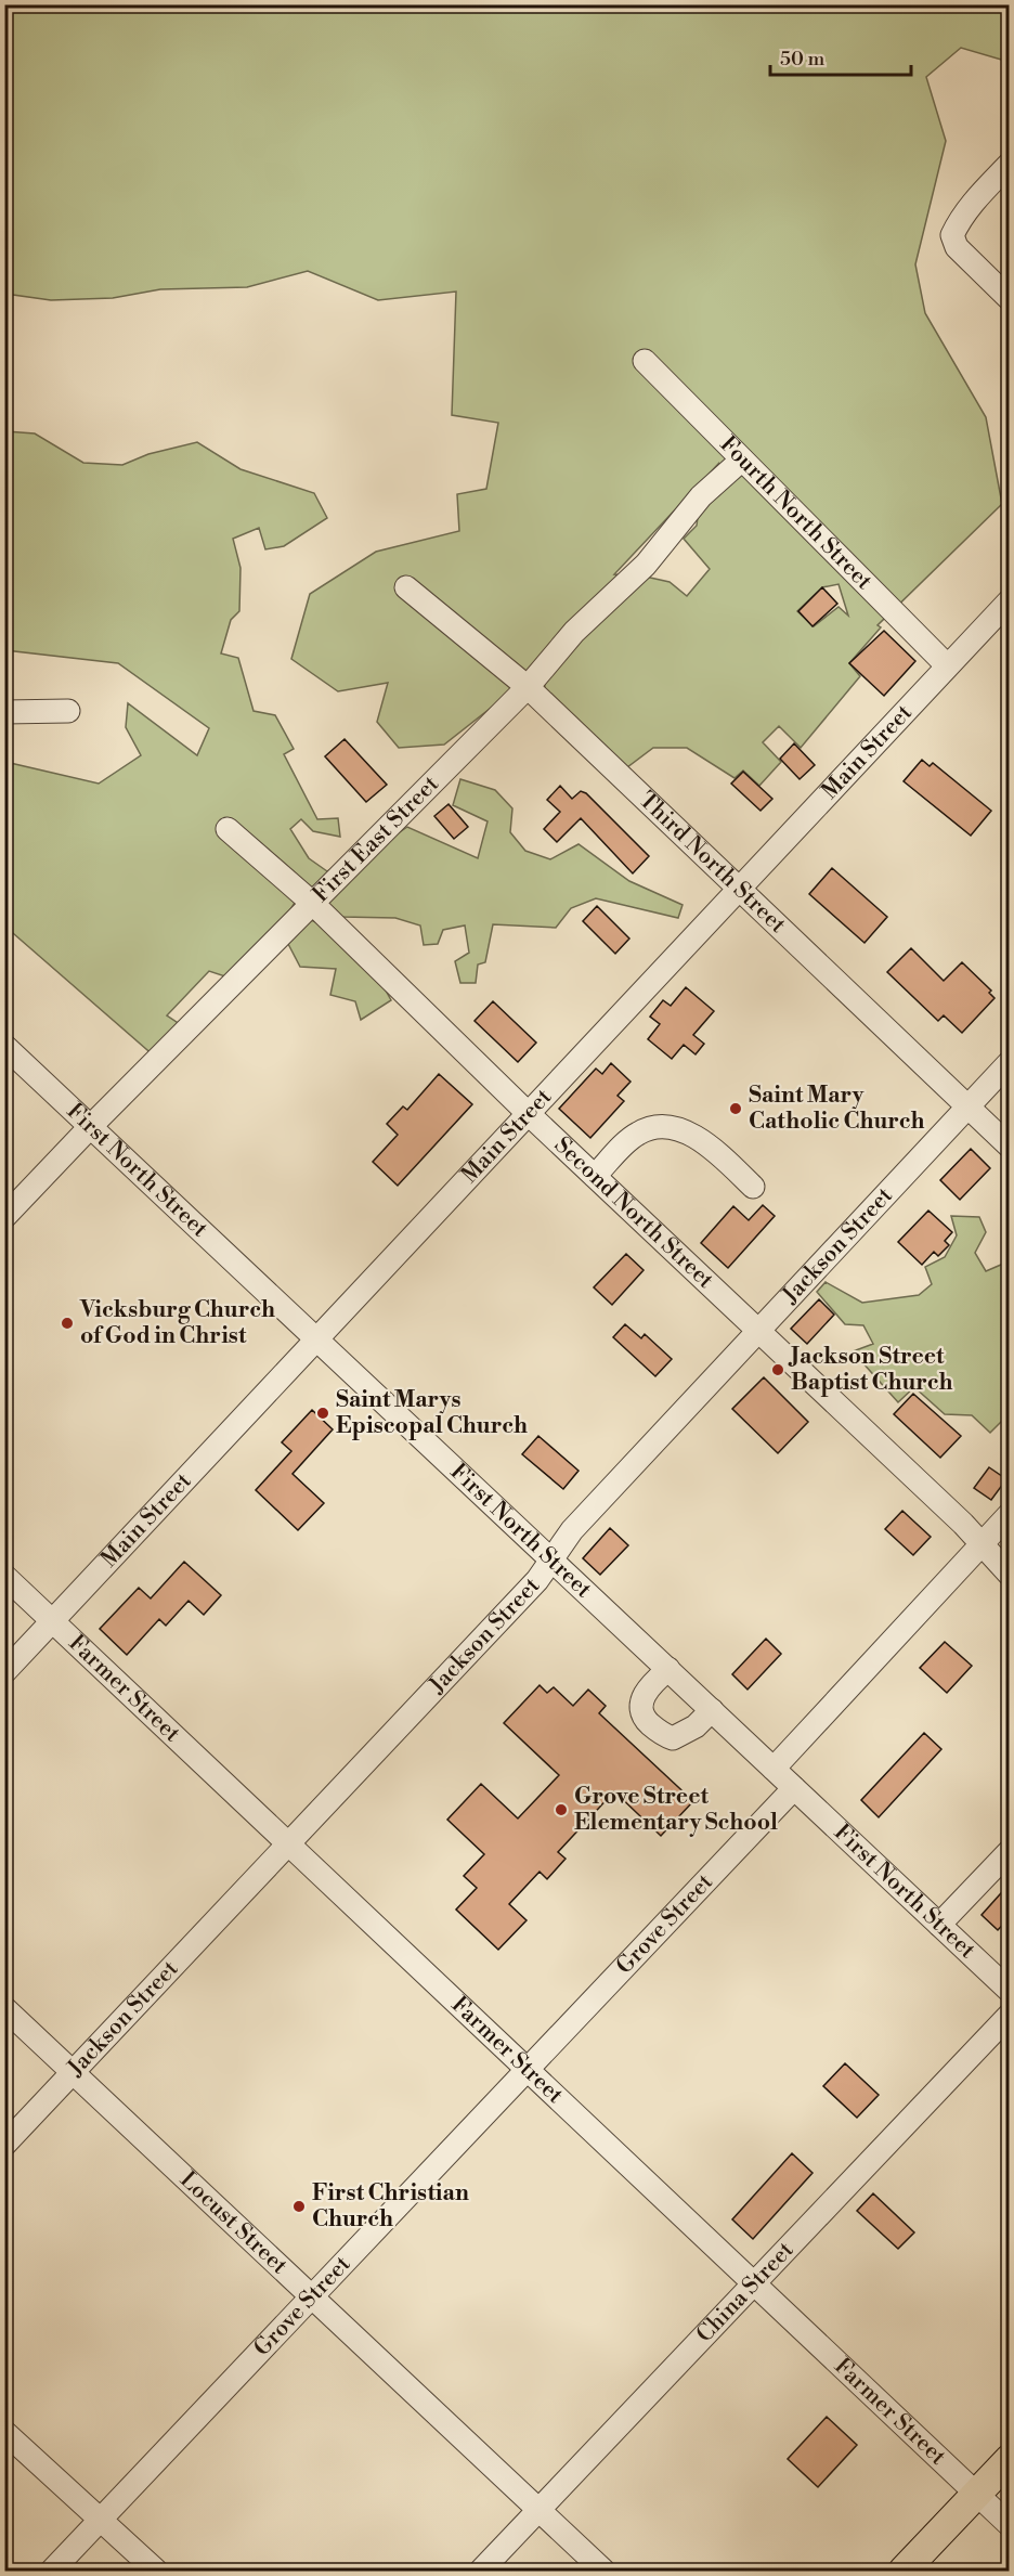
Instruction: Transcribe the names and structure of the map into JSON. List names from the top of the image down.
{
  "streets": {
    "street": [
      "Fourth North Street",
      "Main Street",
      "First East Street",
      "Third North Street",
      "First North Street",
      "Second North Street",
      "Jackson Street",
      "Farmer Street",
      "Grove Street",
      "Locust Street",
      "China Street"
    ]
  },
  "crossings": [
    ["Fourth North Street", "Main Street"],
    ["Fourth North Street", "First East Street"],
    ["Main Street", "Third North Street"],
    ["Main Street", "First North Street"],
    ["Main Street", "Second North Street"],
    ["Main Street", "Farmer Street"],
    ["First East Street", "Third North Street"],
    ["First East Street", "First North Street"],
    ["First East Street", "Second North Street"],
    ["Third North Street", "Jackson Street"],
    ["First North Street", "Jackson Street"],
    ["First North Street", "Grove Street"],
    ["Second North Street", "Jackson Street"],
    ["Jackson Street", "Farmer Street"],
    ["Jackson Street", "Locust Street"],
    ["Farmer Street", "Grove Street"],
    ["Farmer Street", "China Street"],
    ["Grove Street", "Locust Street"],
    ["Locust Street", "China Street"]
  ],
  "places": [
    "Saint Mary Catholic Church",
    "Vicksburg Church of God in Christ",
    "Jackson Street Baptist Church",
    "Saint Marys Episcopal Church",
    "Grove Street Elementary School",
    "First Christian Church"
  ],
  "scale_bar": "50 m"
}
